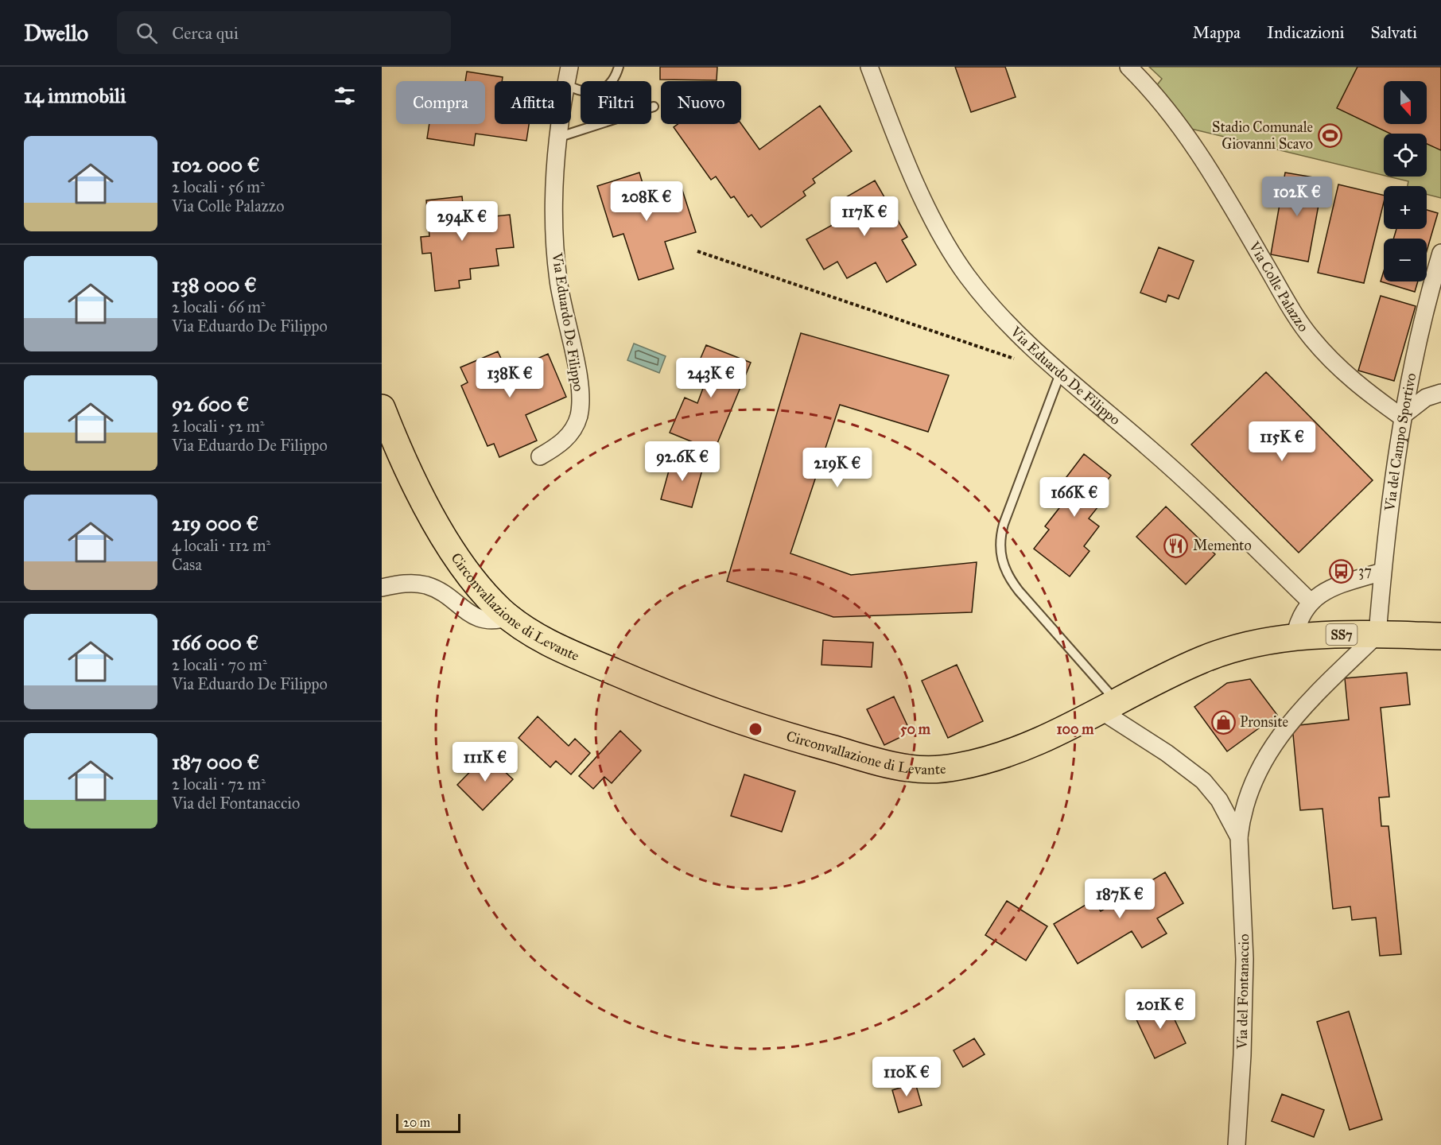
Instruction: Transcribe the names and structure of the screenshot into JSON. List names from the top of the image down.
{
  "streets": {
    "main road": ["Circonvallazione di Levante", "SS7"],
    "street": [
      "Via Colle Palazzo",
      "Via Eduardo De Filippo",
      "Via del Campo Sportivo",
      "Via del Fontanaccio"
    ]
  },
  "crossings": [
    ["Via Colle Palazzo", "Via del Campo Sportivo"],
    ["Via del Campo Sportivo", "Circonvallazione di Levante"],
    ["Via del Campo Sportivo", "Via del Fontanaccio"],
    ["Circonvallazione di Levante", "Via del Fontanaccio"]
  ],
  "places": {
    "sports": ["Stadio Comunale Giovanni Scavo"],
    "restaurant": ["Memento"],
    "bus stop": ["37"],
    "shop": ["Pronsite"]
  },
  "scale_bar": "20 m",
  "north": "bottom",
  "page": {
    "header": "Dwello",
    "search": "Cerca qui",
    "nav": ["Mappa", "Indicazioni", "Salvati"],
    "heading": "14 immobili",
    "map_buttons": ["+", "−"],
    "chip": [
      "Compra",
      "Affitta",
      "Filtri",
      "Nuovo"
    ],
    "list": [
      {
        "name": "102 000 €",
        "note": "2 locali · 56 m² · Via Colle Palazzo"
      },
      {
        "name": "138 000 €",
        "note": "2 locali · 66 m² · Via Eduardo De Filippo"
      },
      {
        "name": "92 600 €",
        "note": "2 locali · 52 m² · Via Eduardo De Filippo"
      },
      {
        "name": "219 000 €",
        "note": "4 locali · 112 m² · Casa"
      },
      {
        "name": "166 000 €",
        "note": "2 locali · 70 m² · Via Eduardo De Filippo"
      },
      {
        "name": "187 000 €",
        "note": "2 locali · 72 m² · Via del Fontanaccio"
      }
    ],
    "price": [
      "102K €",
      "208K €",
      "117K €",
      "294K €",
      "138K €",
      "243K €",
      "115K €",
      "92.6K €",
      "219K €",
      "166K €",
      "111K €",
      "187K €",
      "201K €",
      "110K €"
    ],
    "scale": "20 m"
  },
  "rings": ["50 m", "100 m"]
}
